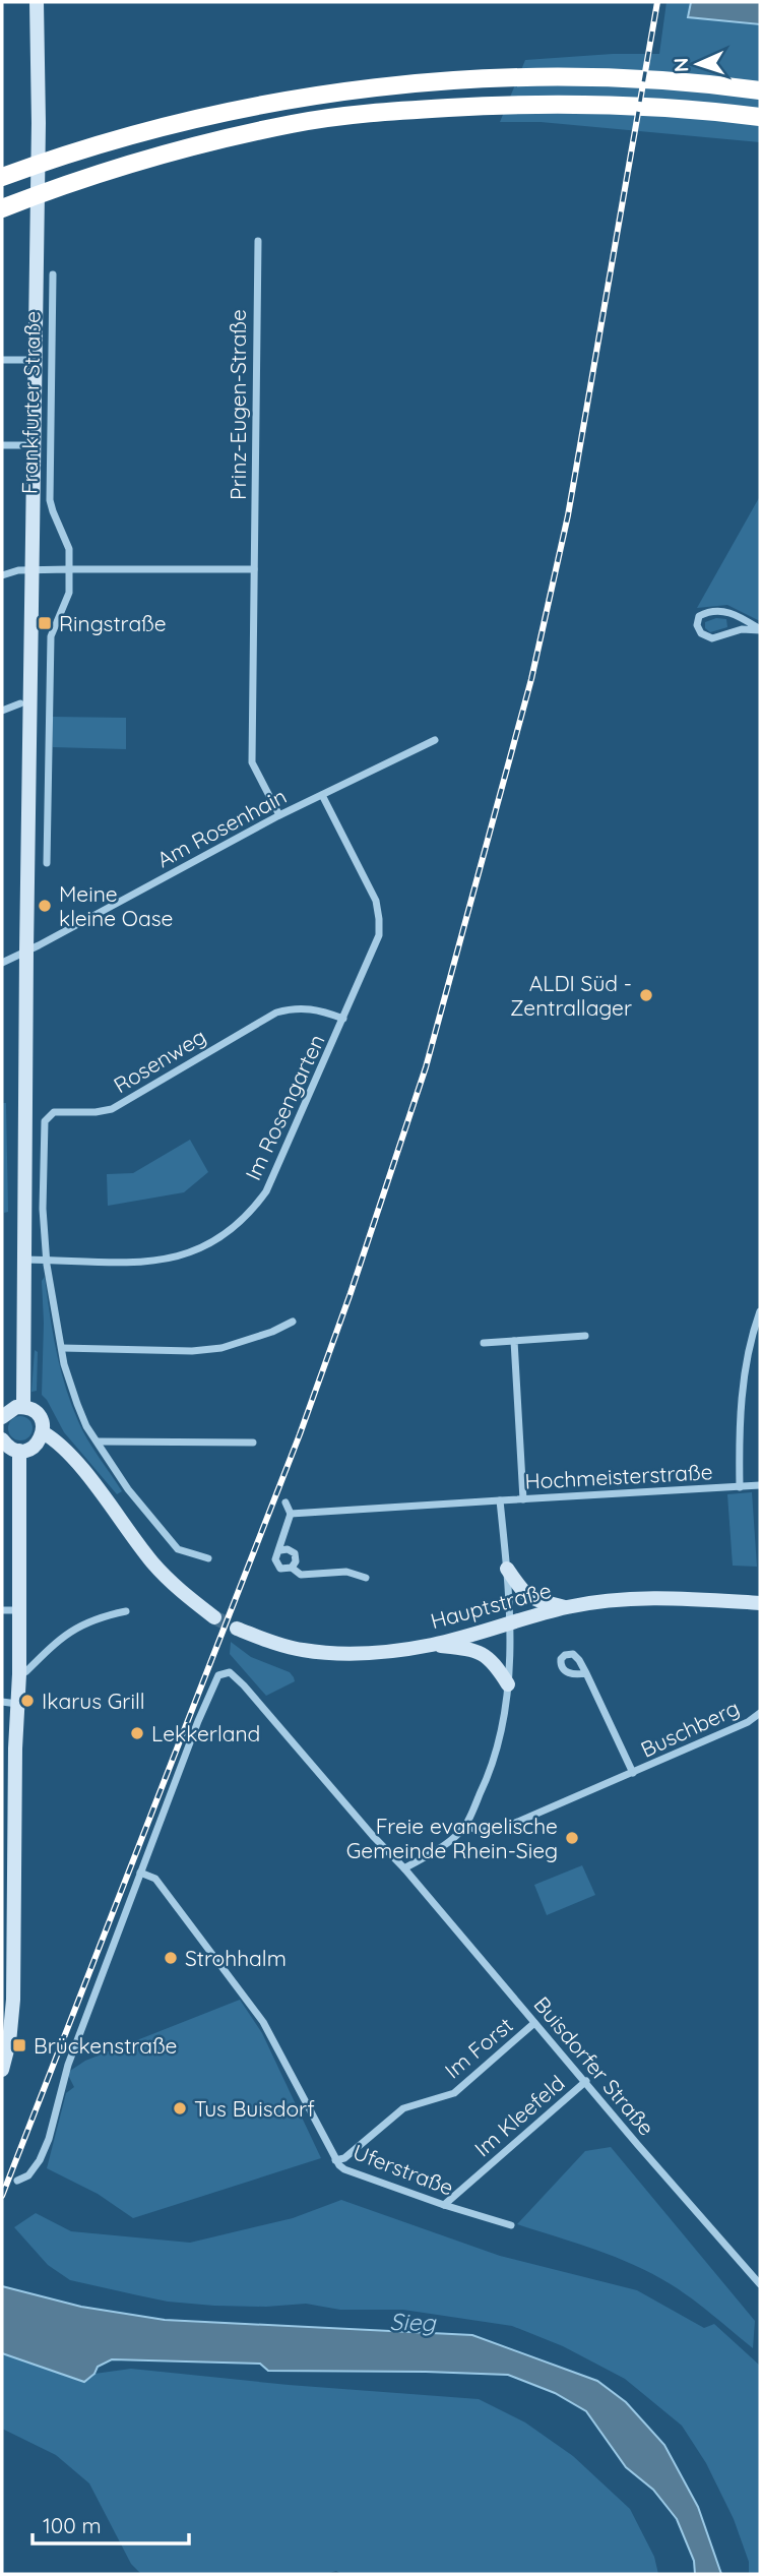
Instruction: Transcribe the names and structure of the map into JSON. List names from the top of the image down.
{
  "streets": {
    "main road": ["Frankfurter Straße", "Hauptstraße"],
    "street": [
      "Prinz-Eugen-Straße",
      "Am Rosenhain",
      "Rosenweg",
      "Im Rosengarten",
      "Hochmeisterstraße",
      "Buschberg",
      "Im Forst",
      "Buisdorfer Straße",
      "Im Kleefeld",
      "Uferstraße"
    ]
  },
  "crossings": [
    ["Frankfurter Straße", "Am Rosenhain"],
    ["Frankfurter Straße", "Im Rosengarten"],
    ["Prinz-Eugen-Straße", "Am Rosenhain"],
    ["Am Rosenhain", "Im Rosengarten"],
    ["Rosenweg", "Im Rosengarten"],
    ["Hochmeisterstraße", "Hauptstraße"],
    ["Im Forst", "Buisdorfer Straße"],
    ["Im Forst", "Uferstraße"],
    ["Buisdorfer Straße", "Im Kleefeld"],
    ["Buisdorfer Straße", "Uferstraße"],
    ["Im Kleefeld", "Uferstraße"]
  ],
  "water": ["Sieg"],
  "places": {
    "transit": ["Ringstraße", "Brückenstraße"],
    "other": [
      "Meine kleine Oase",
      "ALDI Süd - Zentrallager",
      "Ikarus Grill",
      "Lekkerland",
      "Freie evangelische Gemeinde Rhein-Sieg",
      "Strohhalm",
      "Tus Buisdorf"
    ]
  },
  "scale_bar": "100 m",
  "north": "left"
}
